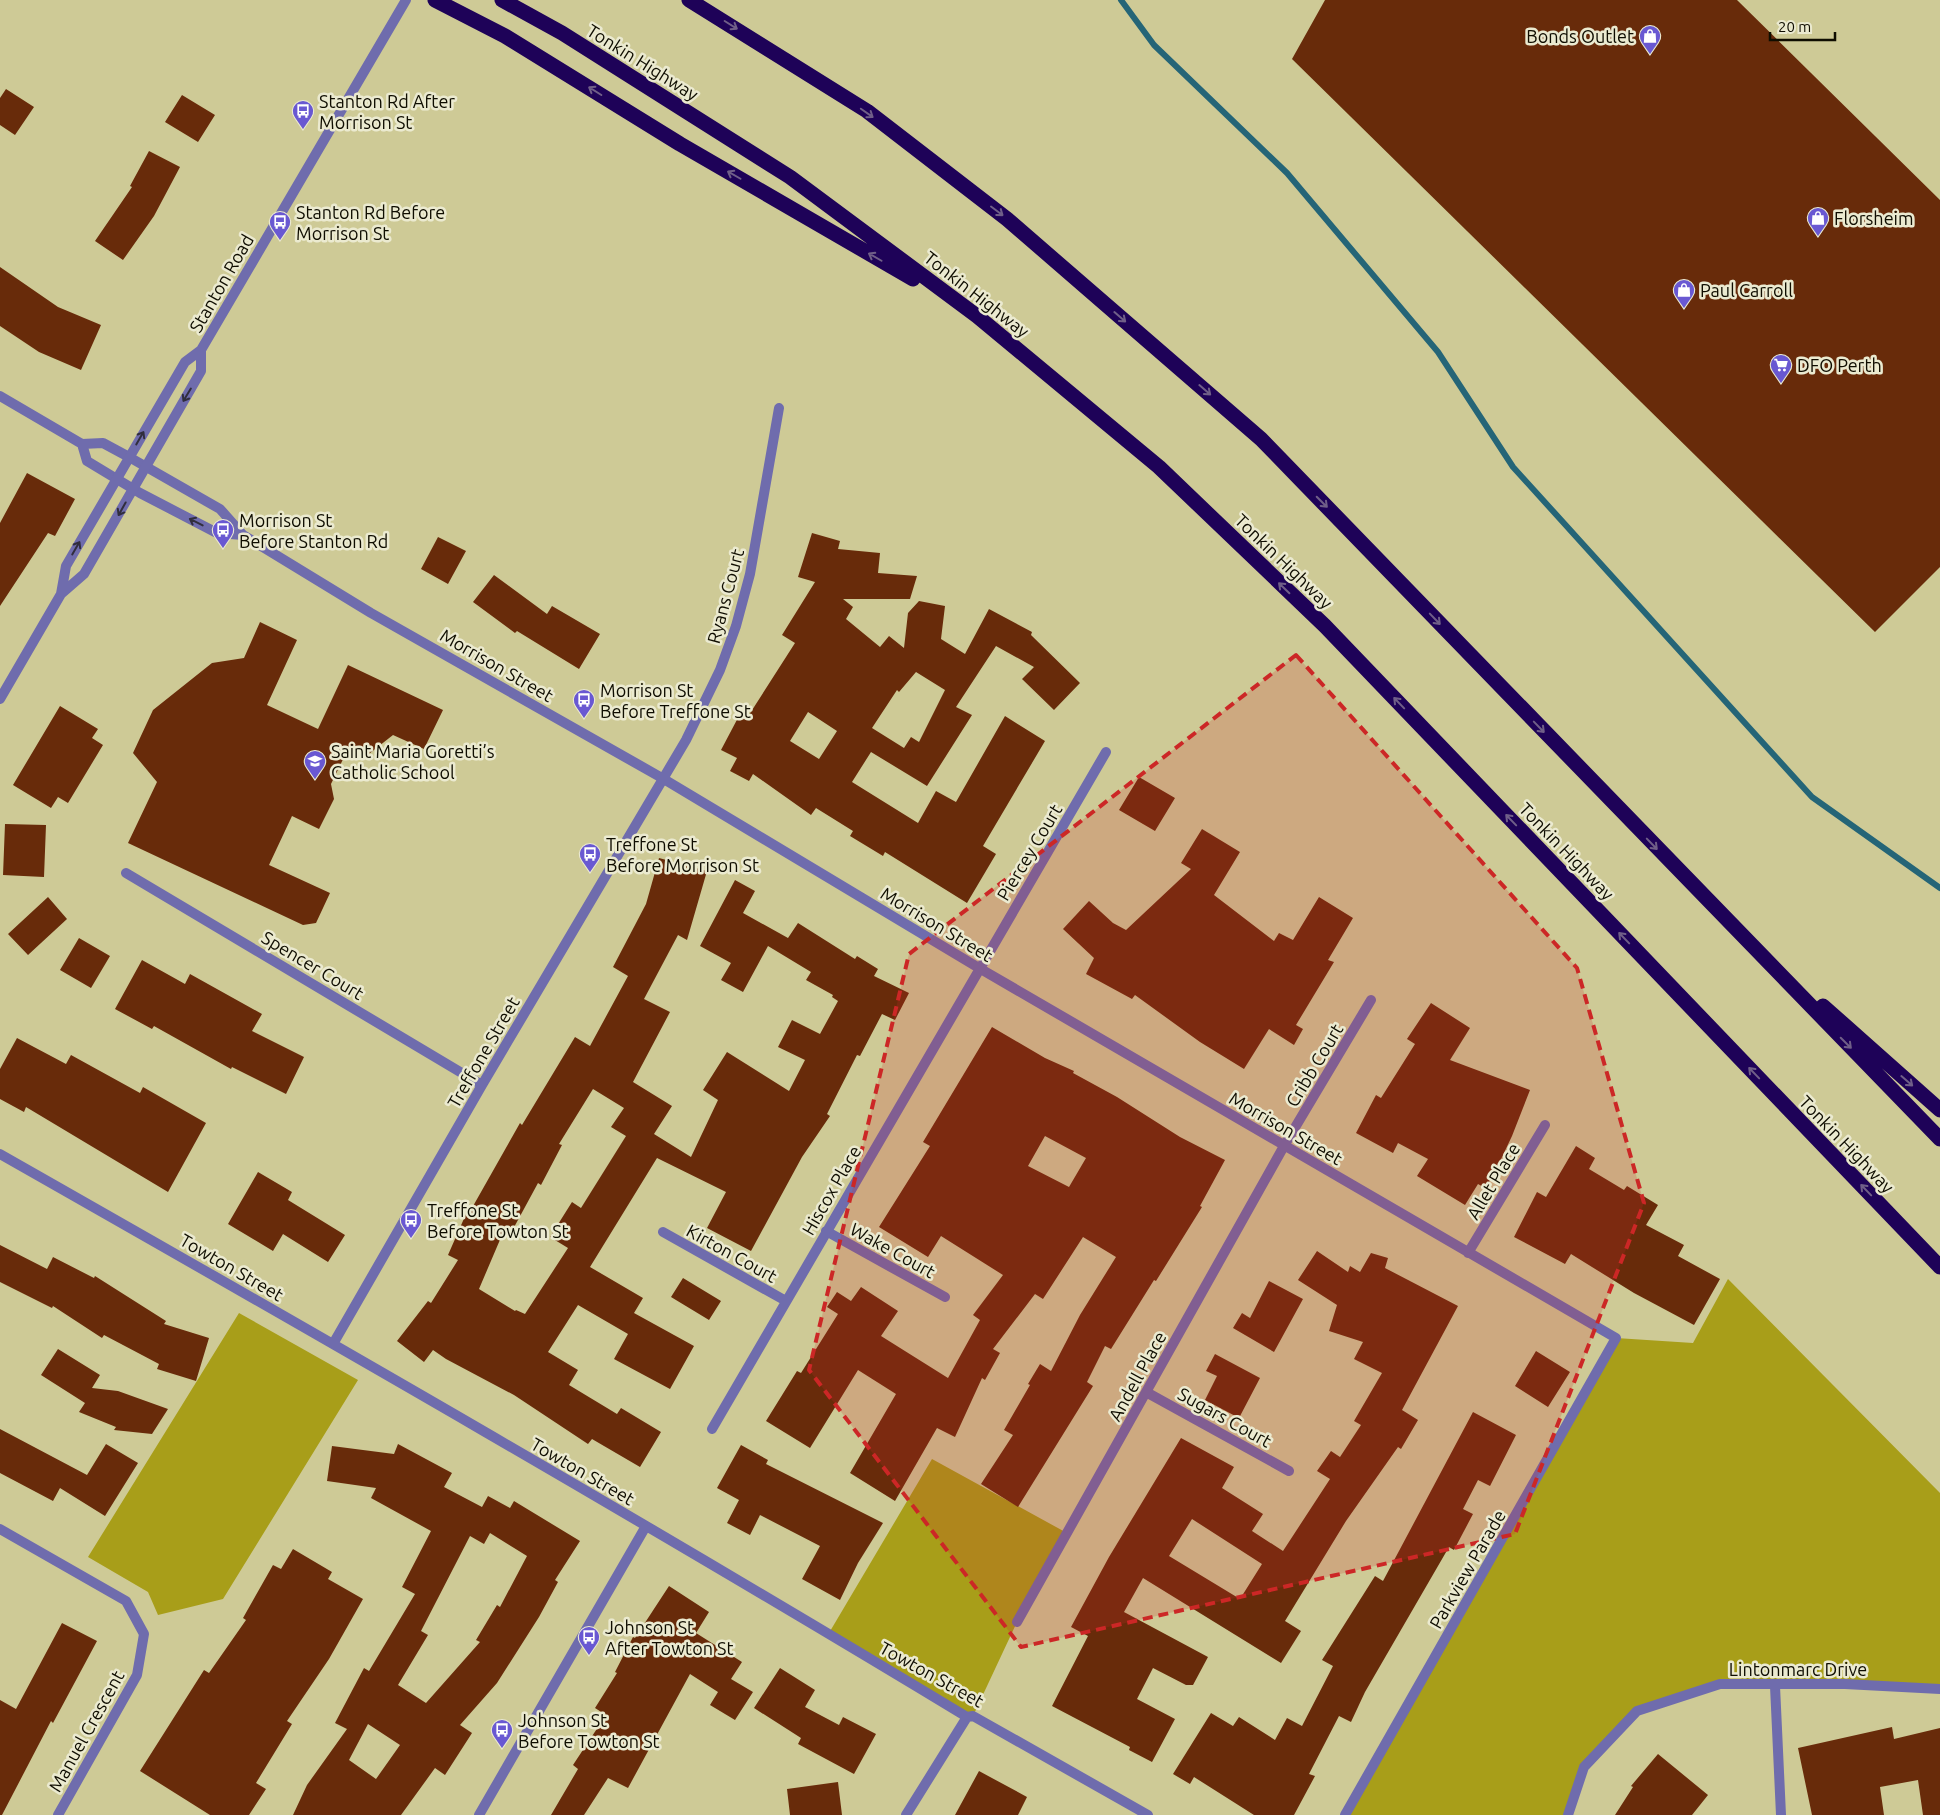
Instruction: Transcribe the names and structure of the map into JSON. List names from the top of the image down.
{
  "streets": {
    "highway": ["Tonkin Highway"],
    "street": [
      "Stanton Road",
      "Ryans Court",
      "Morrison Street",
      "Piercey Court",
      "Spencer Court",
      "Treffone Street",
      "Cribb Court",
      "Allet Place",
      "Hiscox Place",
      "Wake Court",
      "Kirton Court",
      "Towton Street",
      "Andell Place",
      "Sugars Court",
      "Parkview Parade",
      "Lintonmarc Drive",
      "Manuel Crescent"
    ]
  },
  "crossings": [
    ["Stanton Road", "Morrison Street"],
    ["Ryans Court", "Morrison Street"],
    ["Ryans Court", "Treffone Street"],
    ["Morrison Street", "Piercey Court"],
    ["Morrison Street", "Treffone Street"],
    ["Morrison Street", "Cribb Court"],
    ["Morrison Street", "Allet Place"],
    ["Morrison Street", "Hiscox Place"],
    ["Morrison Street", "Andell Place"],
    ["Morrison Street", "Parkview Parade"],
    ["Piercey Court", "Hiscox Place"],
    ["Spencer Court", "Treffone Street"],
    ["Treffone Street", "Towton Street"],
    ["Cribb Court", "Andell Place"],
    ["Hiscox Place", "Wake Court"],
    ["Hiscox Place", "Kirton Court"],
    ["Andell Place", "Sugars Court"]
  ],
  "places": {
    "shop": ["Bonds Outlet", "Florsheim", "Paul Carroll"],
    "bus stop": [
      "Stanton Rd After Morrison St",
      "Stanton Rd Before Morrison St",
      "Morrison St Before Stanton Rd",
      "Morrison St Before Treffone St",
      "Treffone St Before Morrison St",
      "Treffone St Before Towton St",
      "Johnson St After Towton St",
      "Johnson St Before Towton St"
    ],
    "supermarket": ["DFO Perth"],
    "school or university": ["Saint Maria Goretti’s Catholic School"]
  },
  "scale_bar": "20 m"
}
